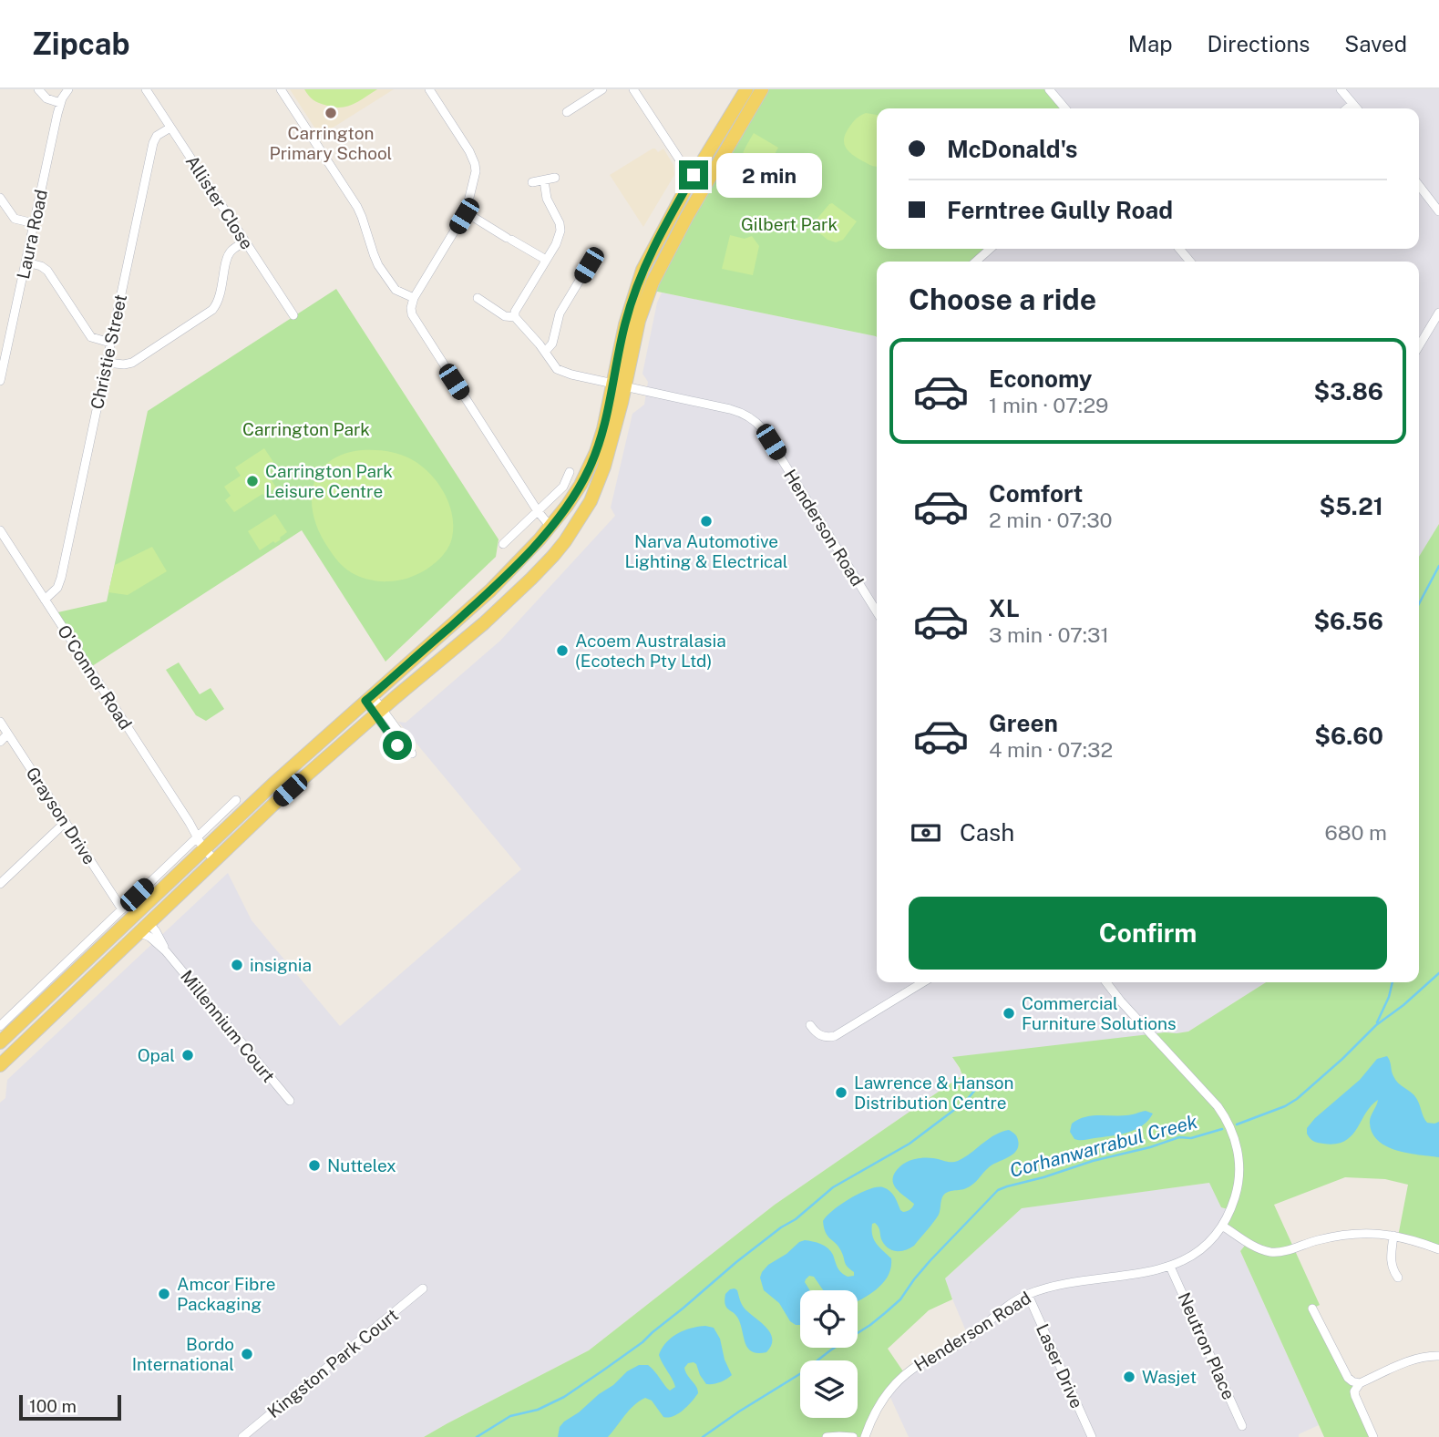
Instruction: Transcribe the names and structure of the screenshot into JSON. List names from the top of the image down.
{
  "streets": {
    "street": [
      "Allister Close",
      "Laura Road",
      "Christie Street",
      "Henderson Road",
      "O'Connor Road",
      "Grayson Drive",
      "Millennium Court",
      "Neutron Place",
      "Kingston Park Court",
      "Laser Drive"
    ]
  },
  "crossings": [
    ["Allister Close", "Christie Street"],
    ["Christie Street", "O'Connor Road"],
    ["Henderson Road", "Neutron Place"],
    ["Henderson Road", "Laser Drive"]
  ],
  "water": ["Corhanwarrabul Creek"],
  "parks": ["Gilbert Park", "Carrington Park"],
  "places": [
    "Carrington Primary School",
    "Carrington Park Leisure Centre",
    "Narva Automotive Lighting & Electrical",
    "Acoem Australasia (Ecotech Pty Ltd)",
    "insignia",
    "Commercial Furniture Solutions",
    "Opal",
    "Lawrence & Hanson Distribution Centre",
    "Nuttelex",
    "Amcor Fibre Packaging",
    "Bordo International",
    "Wasjet"
  ],
  "scale_bar": "100 m",
  "page": {
    "header": "Zipcab",
    "nav": ["Map", "Directions", "Saved"],
    "banner": ["McDonald's", "Ferntree Gully Road"],
    "bubble": "2 min",
    "heading": "Choose a ride",
    "list": [
      {
        "name": "Economy",
        "note": "1 min · 07:29",
        "value": "$3.86"
      },
      {
        "name": "Comfort",
        "note": "2 min · 07:30",
        "value": "$5.21"
      },
      {
        "name": "XL",
        "note": "3 min · 07:31",
        "value": "$6.56"
      },
      {
        "name": "Green",
        "note": "4 min · 07:32",
        "value": "$6.60"
      }
    ],
    "pay": ["Cash", "680 m"],
    "buttons": "Confirm",
    "scale": "100 m"
  }
}
